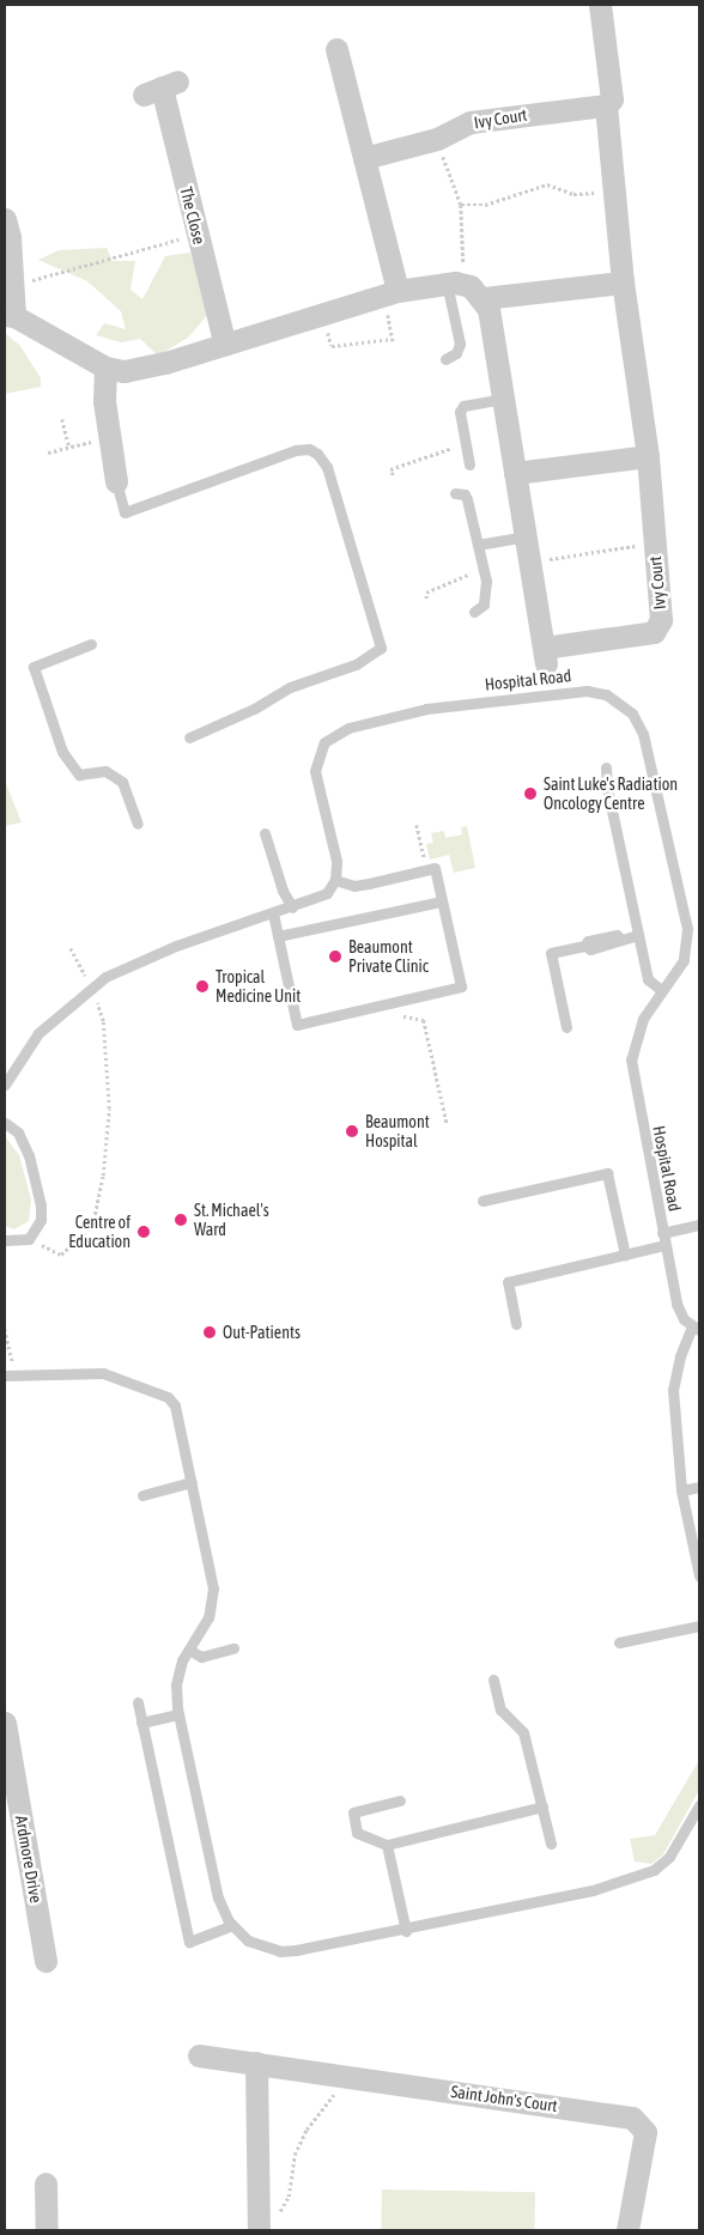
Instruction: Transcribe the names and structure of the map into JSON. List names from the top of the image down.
{
  "streets": {
    "street": [
      "Ivy Court",
      "The Close",
      "Ardmore Drive",
      "Saint John's Court"
    ],
    "lane": ["Hospital Road"]
  },
  "places": [
    "Saint Luke's Radiation Oncology Centre",
    "Beaumont Private Clinic",
    "Tropical Medicine Unit",
    "Beaumont Hospital",
    "St. Michael's Ward",
    "Centre of Education",
    "Out-Patients"
  ]
}
